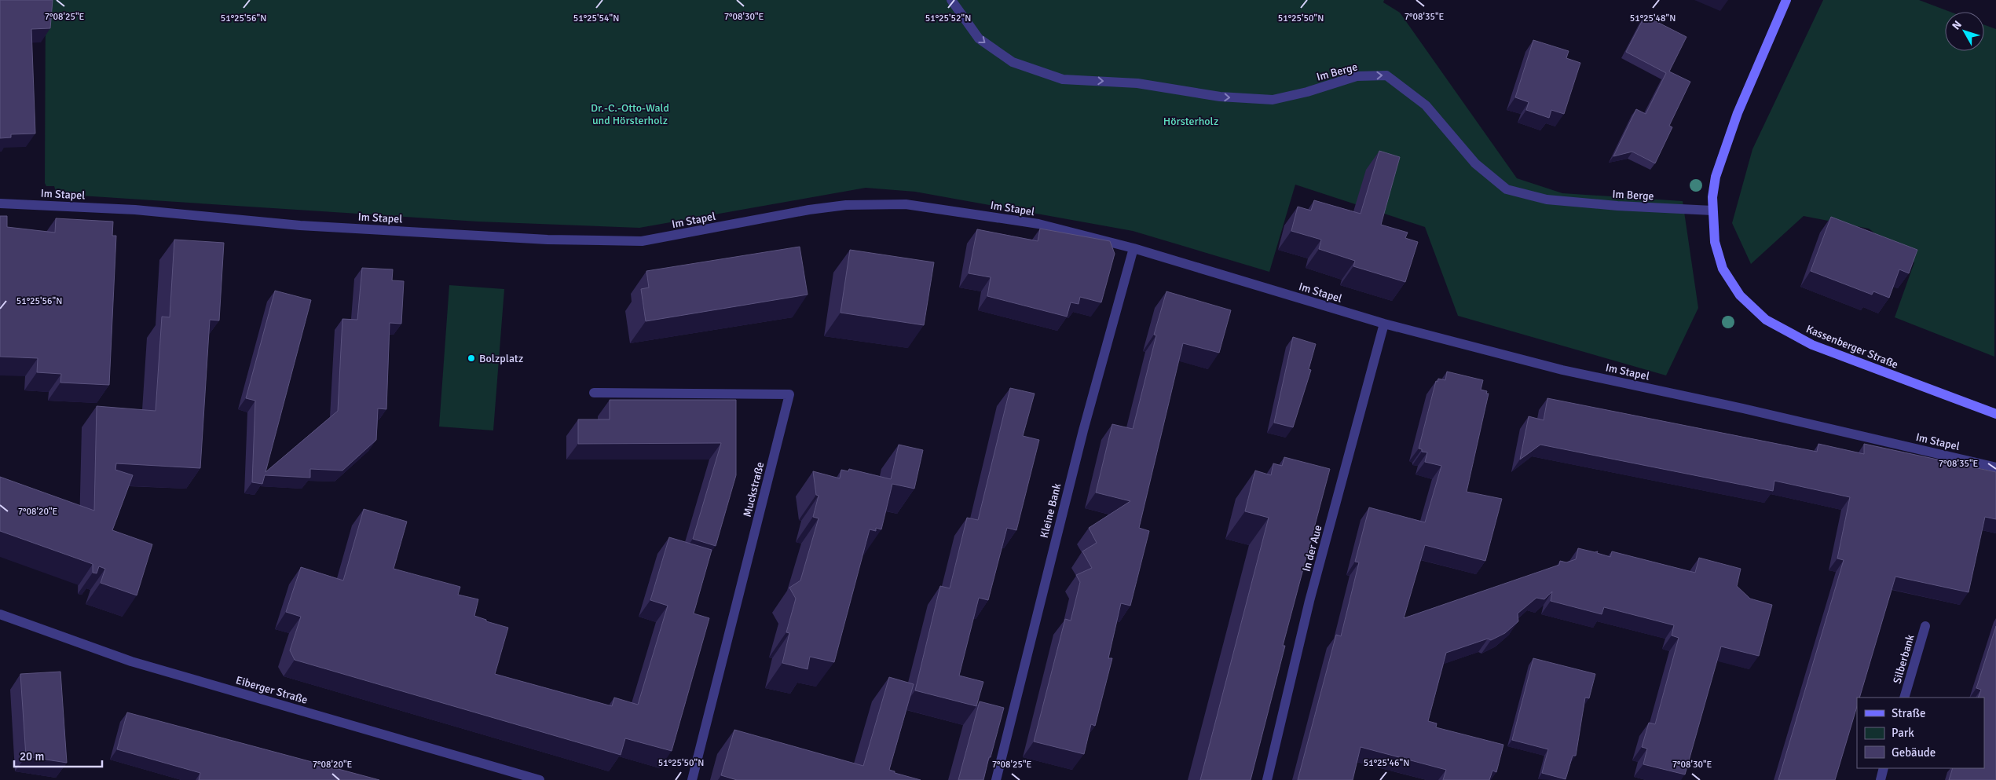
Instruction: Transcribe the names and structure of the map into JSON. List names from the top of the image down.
{
  "streets": {
    "street": [
      "Im Berge",
      "Im Stapel",
      "Kassenberger Straße",
      "Muckstraße",
      "Kleine Bank",
      "In der Aue",
      "Silberbank",
      "Eiberger Straße"
    ]
  },
  "crossings": [
    ["Im Berge", "Kassenberger Straße"],
    ["Im Stapel", "Kleine Bank"],
    ["Im Stapel", "In der Aue"]
  ],
  "one_way": ["Im Berge"],
  "parks": ["Dr.-C.-Otto-Wald und Hörsterholz", "Hörsterholz"],
  "places": ["Bolzplatz"],
  "legend": ["Straße", "Park", "Gebäude"],
  "scale_bar": "20 m",
  "north": "top left",
  "coordinates": [
    "7°08'25\"E",
    "7°08'30\"E",
    "7°08'35\"E",
    "51°25'56\"N",
    "51°25'54\"N",
    "51°25'52\"N",
    "51°25'50\"N",
    "51°25'48\"N",
    "7°08'20\"E",
    "51°25'46\"N"
  ]
}
